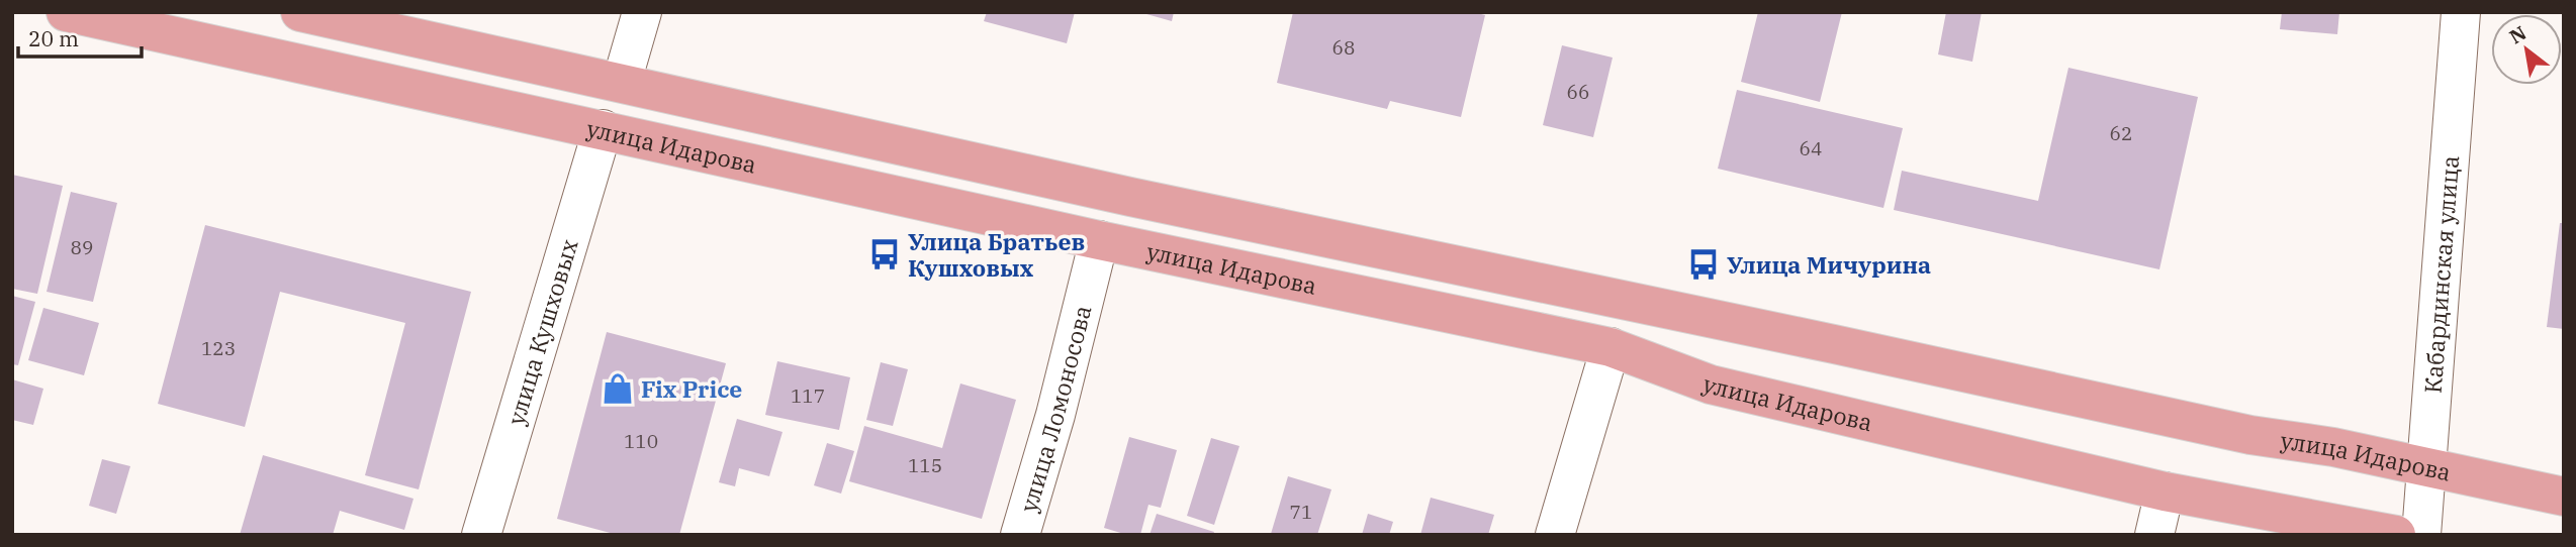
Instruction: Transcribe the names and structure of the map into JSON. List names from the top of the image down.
{
  "streets": {
    "main road": ["улица Идарова"],
    "street": ["Кабардинская улица", "улица Кушховых", "улица Ломоносова"]
  },
  "crossings": [
    ["улица Идарова", "Кабардинская улица"],
    ["улица Идарова", "улица Кушховых"],
    ["улица Идарова", "улица Ломоносова"]
  ],
  "places": {
    "bus stop": ["Улица Братьев Кушховых", "Улица Мичурина"],
    "shop": ["Fix Price"]
  },
  "house_numbers": [
    "68",
    "66",
    "62",
    "64",
    "89",
    "123",
    "117",
    "110",
    "115",
    "71"
  ],
  "scale_bar": "20 m",
  "north": "top left"
}
